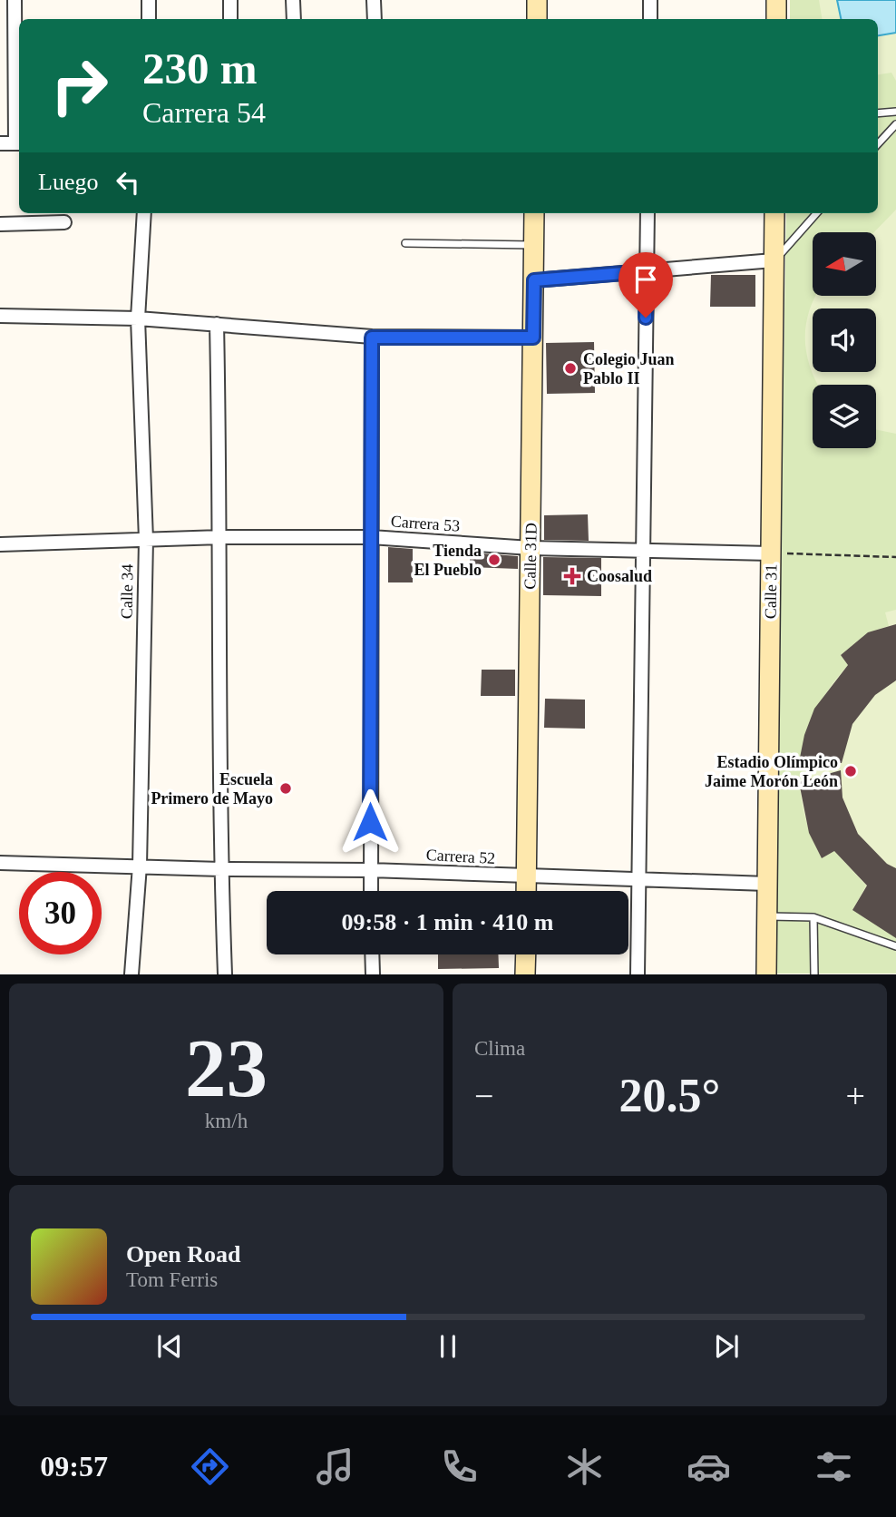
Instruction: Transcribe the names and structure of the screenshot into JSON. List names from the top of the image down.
{
  "streets": {
    "street": [
      "Carrera 53",
      "Calle 31D",
      "Calle 34",
      "Calle 31",
      "Carrera 52"
    ]
  },
  "crossings": [
    ["Carrera 53", "Calle 31D"],
    ["Carrera 53", "Calle 34"],
    ["Carrera 53", "Calle 31"],
    ["Calle 31D", "Carrera 52"],
    ["Calle 34", "Carrera 52"],
    ["Calle 31", "Carrera 52"]
  ],
  "places": {
    "other": [
      "Colegio Juan Pablo II",
      "Tienda El Pueblo",
      "Estadio Olímpico Jaime Morón León",
      "Escuela Primero de Mayo"
    ],
    "health": ["Coosalud"]
  },
  "north": "left",
  "page": {
    "turn": ["230 m", "Carrera 54"],
    "then": "Luego",
    "limit": "30",
    "trip": "09:58 · 1 min · 410 m",
    "tile": [
      ["23", "km/h"],
      "Clima"
    ],
    "heat": ["−", "20.5°", "+"],
    "song": ["Open Road", "Tom Ferris"],
    "tabs": "09:57"
  }
}
